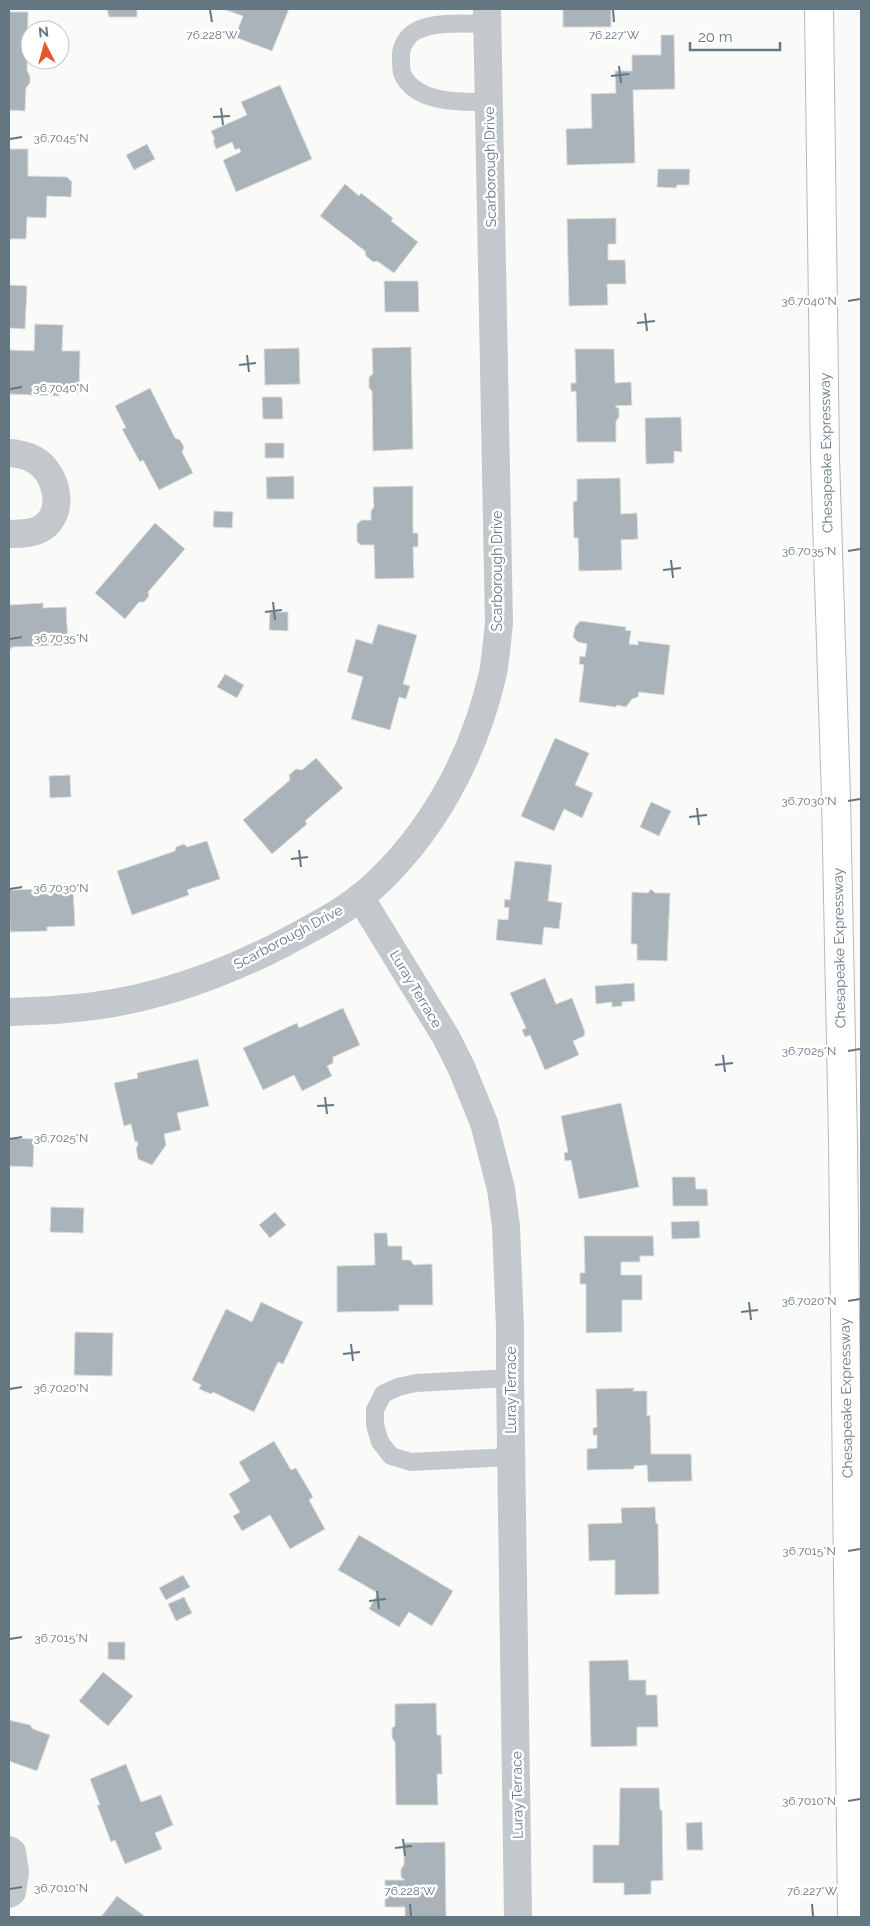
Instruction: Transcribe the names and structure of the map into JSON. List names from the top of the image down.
{
  "streets": {
    "highway": ["Chesapeake Expressway"],
    "street": ["Scarborough Drive", "Luray Terrace"]
  },
  "crossings": [
    ["Scarborough Drive", "Luray Terrace"]
  ],
  "scale_bar": "20 m",
  "north": "top",
  "coordinates": [
    "76.228°W",
    "76.227°W",
    "36.7045°N",
    "36.7040°N",
    "36.7035°N",
    "36.7030°N",
    "36.7025°N",
    "36.7020°N",
    "36.7015°N",
    "36.7010°N"
  ]
}
